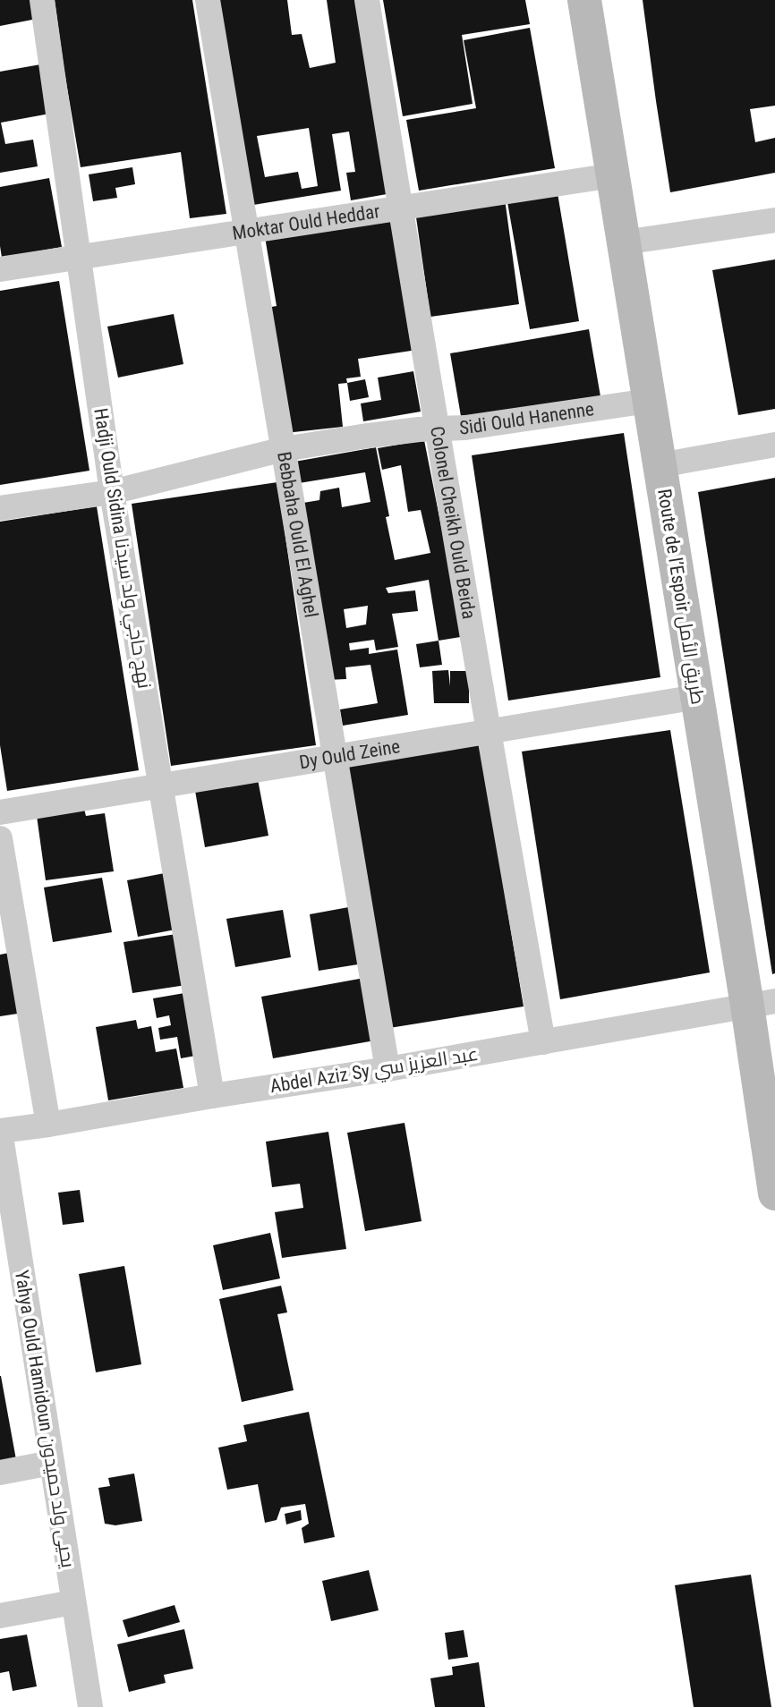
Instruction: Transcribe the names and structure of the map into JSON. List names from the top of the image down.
{
  "streets": {
    "street": [
      "Moktar Ould Heddar",
      "Sidi Ould Hanenne",
      "Colonel Cheikh Ould Beida",
      "Bebbaha Ould El Aghel",
      "Hadji Ould Sidina نهج حاجي ولد سيدنا",
      "Route de l’Espoir طريق الأمل",
      "Dy Ould Zeine",
      "Abdel Aziz Sy عبد العزيز سي",
      "Yahya Ould Hamidoun يحيى ولد حميدون"
    ]
  },
  "crossings": [
    ["Moktar Ould Heddar", "Colonel Cheikh Ould Beida"],
    ["Moktar Ould Heddar", "Bebbaha Ould El Aghel"],
    ["Moktar Ould Heddar", "Hadji Ould Sidina نهج حاجي ولد سيدنا"],
    ["Moktar Ould Heddar", "Route de l’Espoir طريق الأمل"],
    ["Sidi Ould Hanenne", "Colonel Cheikh Ould Beida"],
    ["Sidi Ould Hanenne", "Bebbaha Ould El Aghel"],
    ["Sidi Ould Hanenne", "Hadji Ould Sidina نهج حاجي ولد سيدنا"],
    ["Sidi Ould Hanenne", "Route de l’Espoir طريق الأمل"],
    ["Colonel Cheikh Ould Beida", "Dy Ould Zeine"],
    ["Colonel Cheikh Ould Beida", "Abdel Aziz Sy عبد العزيز سي"],
    ["Bebbaha Ould El Aghel", "Dy Ould Zeine"],
    ["Bebbaha Ould El Aghel", "Abdel Aziz Sy عبد العزيز سي"],
    ["Hadji Ould Sidina نهج حاجي ولد سيدنا", "Dy Ould Zeine"],
    ["Hadji Ould Sidina نهج حاجي ولد سيدنا", "Abdel Aziz Sy عبد العزيز سي"],
    ["Route de l’Espoir طريق الأمل", "Dy Ould Zeine"],
    ["Route de l’Espoir طريق الأمل", "Abdel Aziz Sy عبد العزيز سي"],
    ["Abdel Aziz Sy عبد العزيز سي", "Yahya Ould Hamidoun يحيى ولد حميدون"]
  ]
}
